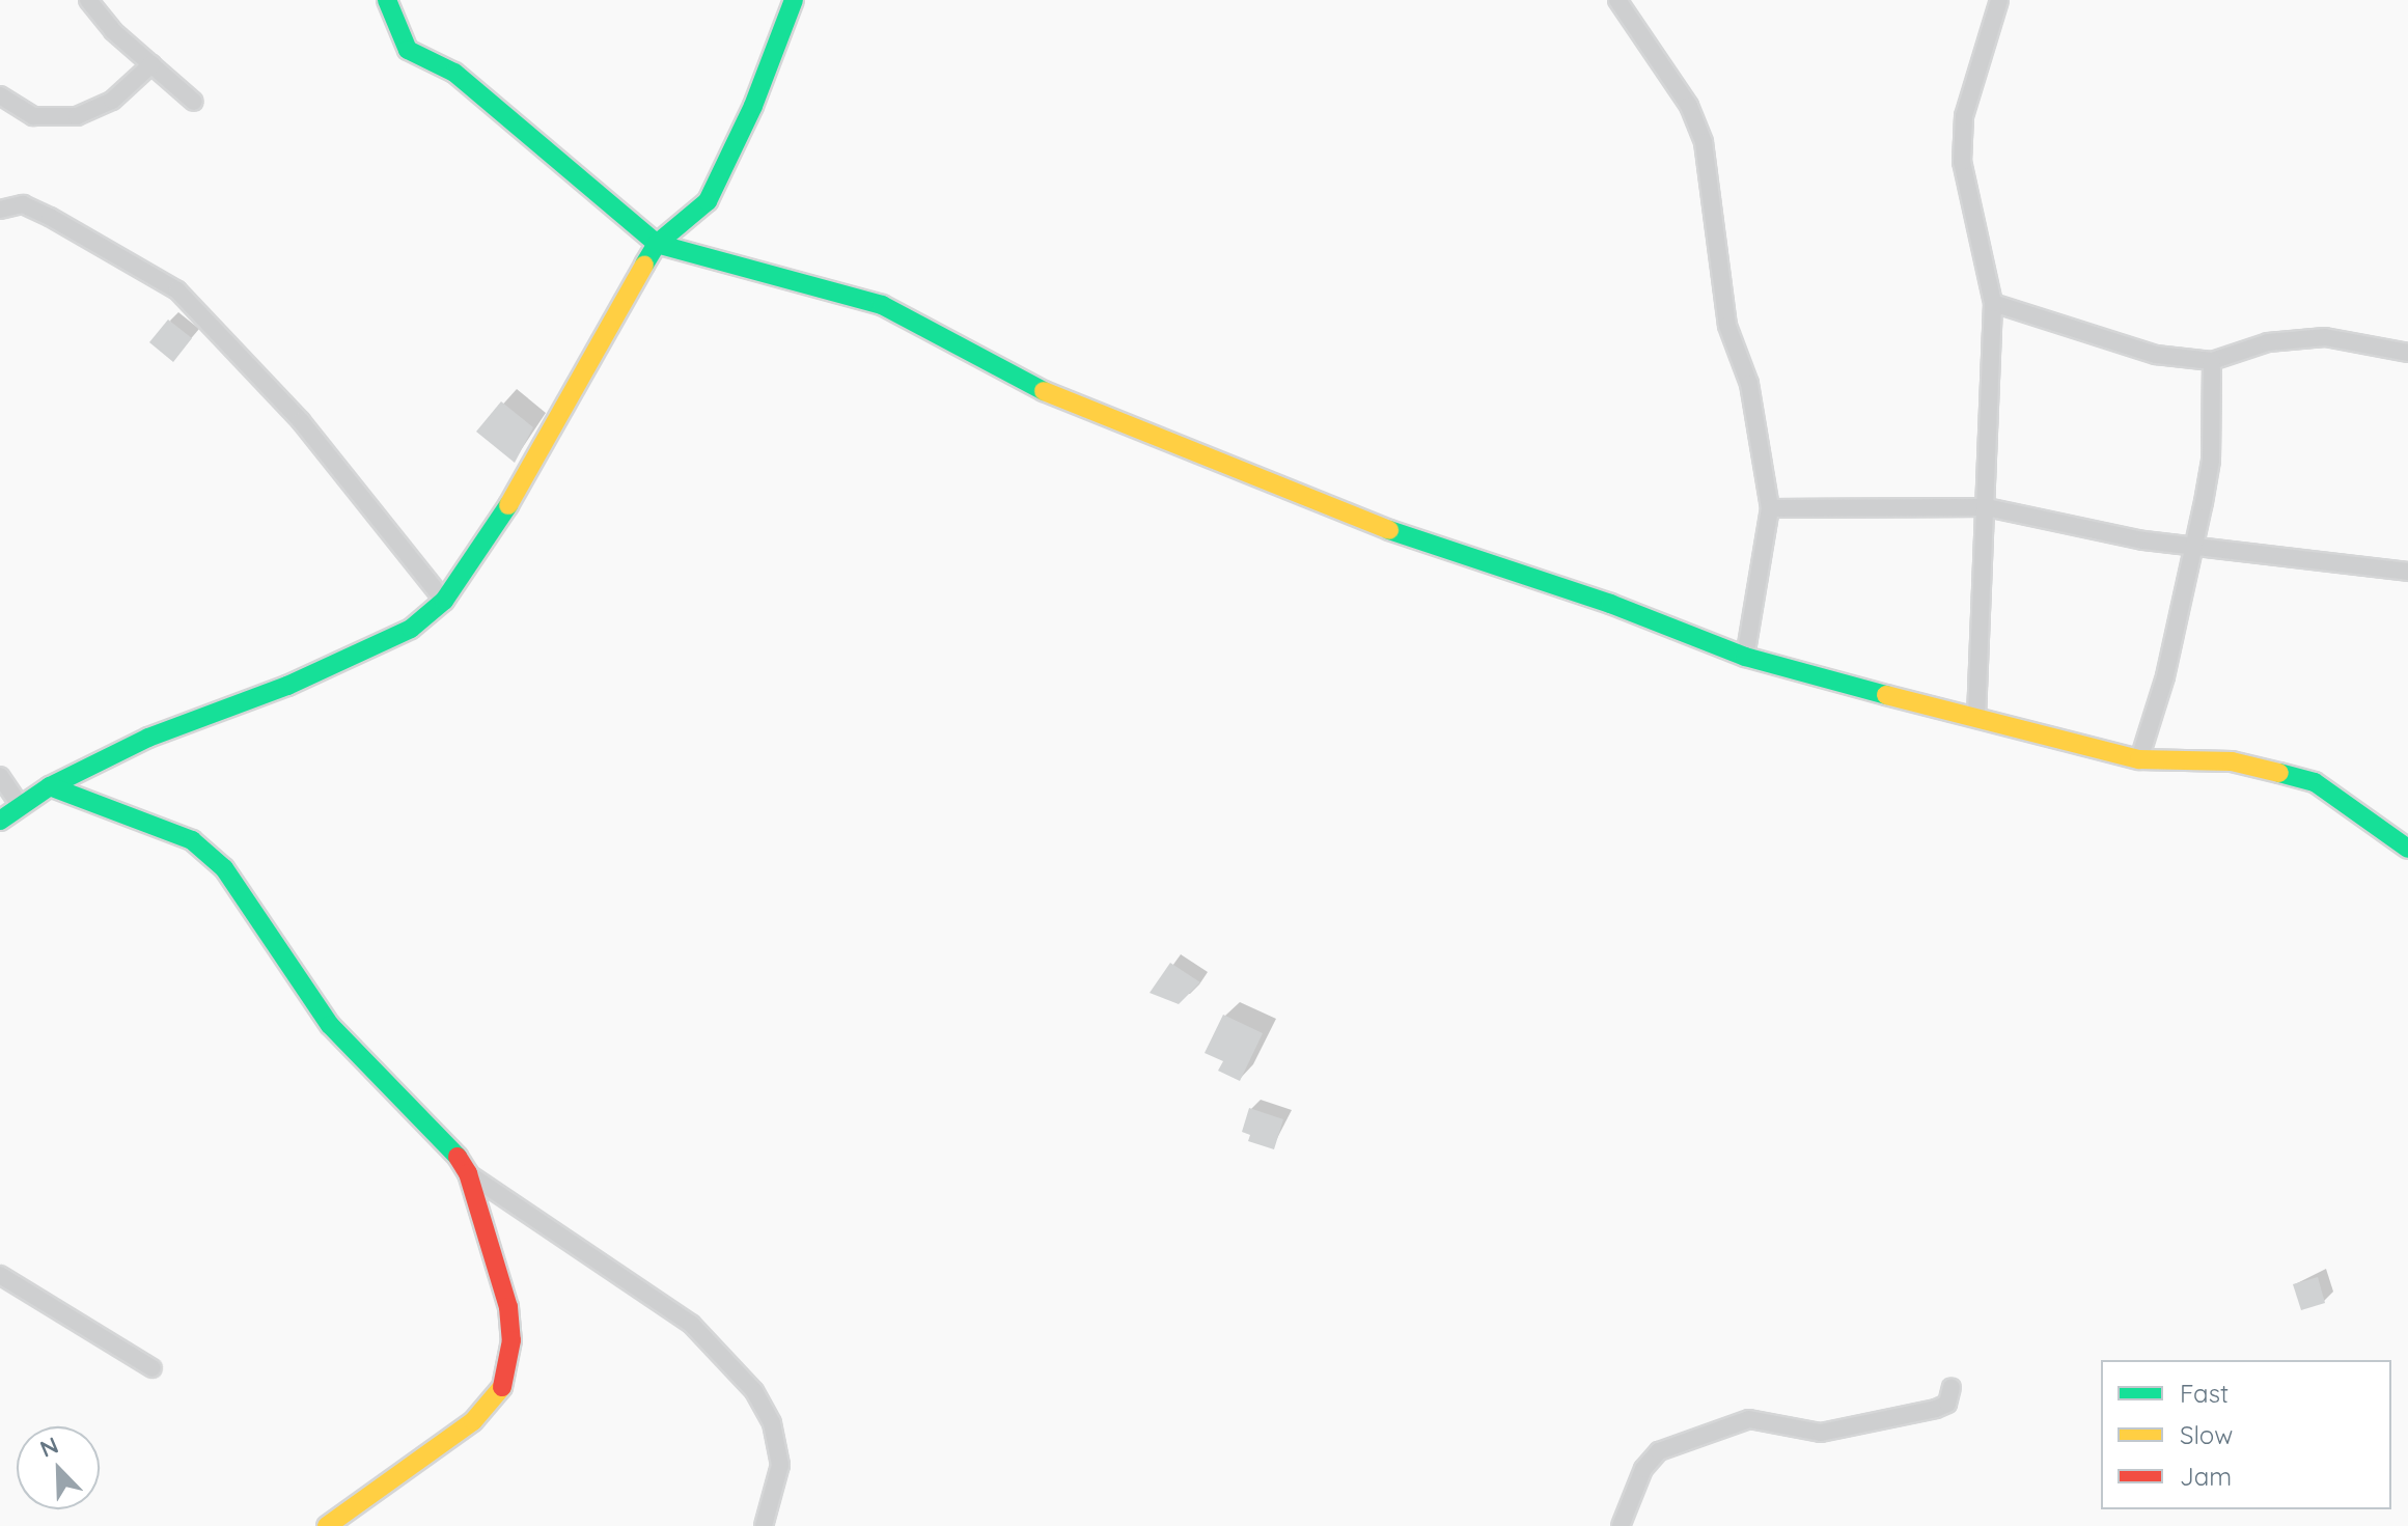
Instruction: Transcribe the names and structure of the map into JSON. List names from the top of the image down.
{
  "legend": ["Fast", "Slow", "Jam"],
  "north": "top left"
}
